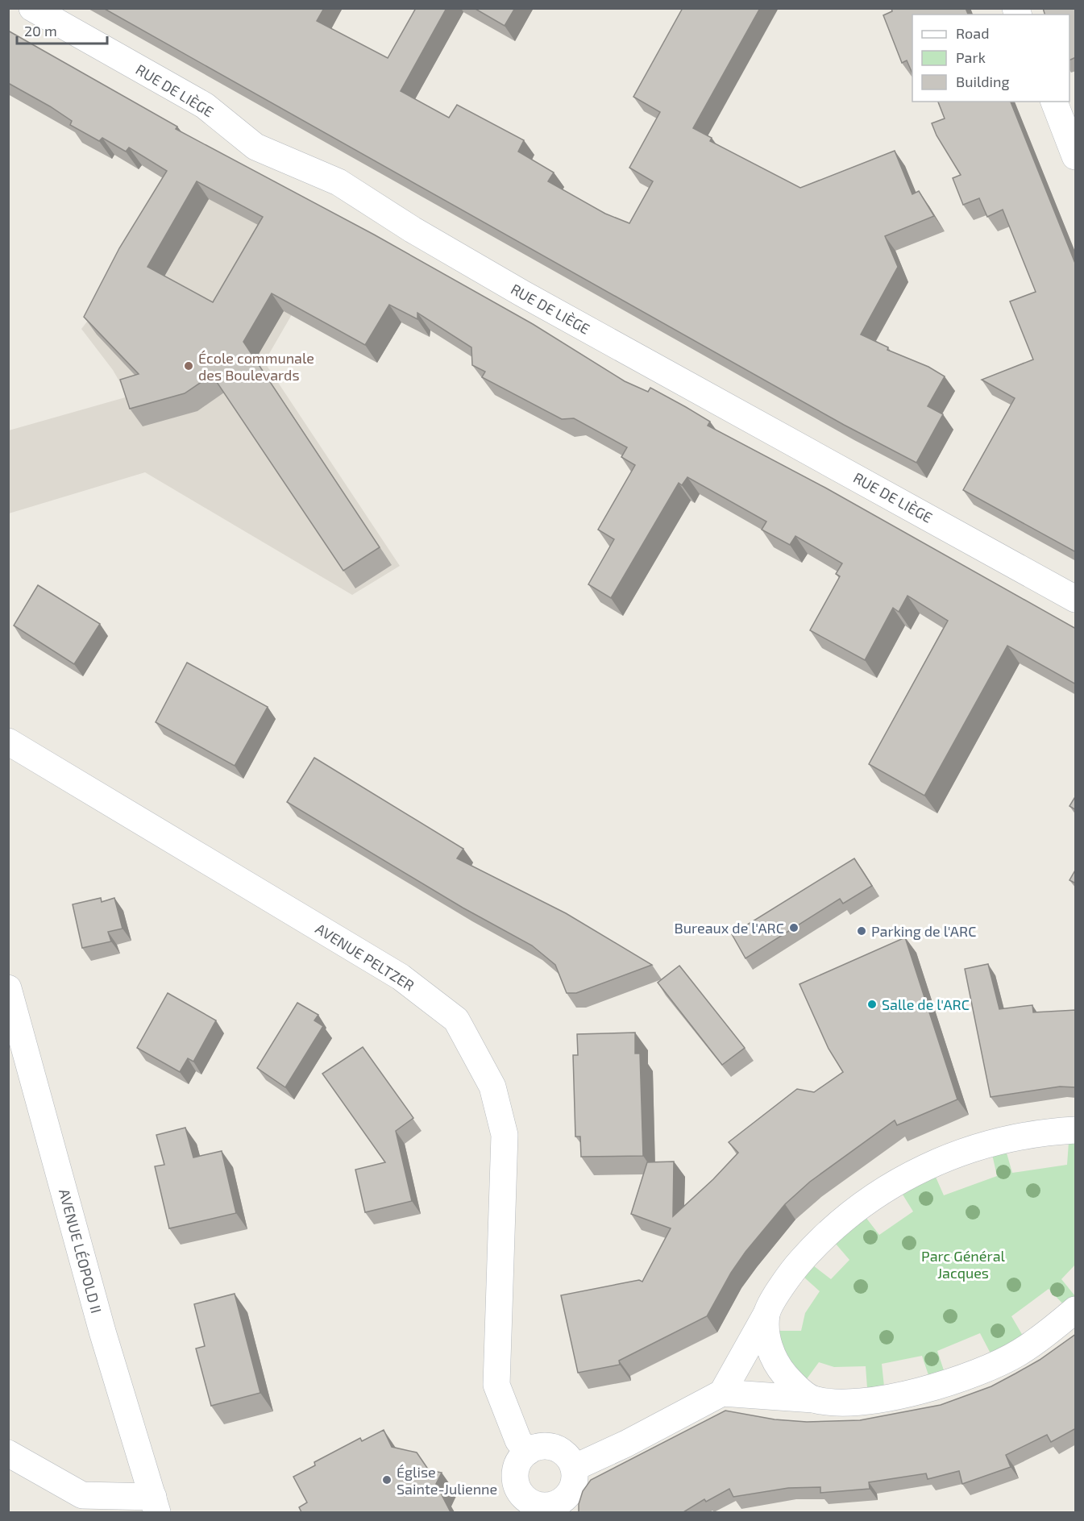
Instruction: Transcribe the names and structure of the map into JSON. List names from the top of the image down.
{
  "streets": {
    "street": ["RUE DE LIÈGE", "AVENUE PELTZER", "AVENUE LÉOPOLD II"]
  },
  "parks": ["Parc Général Jacques"],
  "places": [
    "École communale des Boulevards",
    "Bureaux de l'ARC",
    "Parking de l'ARC",
    "Salle de l'ARC",
    "Église Sainte-Julienne"
  ],
  "legend": ["Road", "Park", "Building"],
  "scale_bar": "20 m"
}
